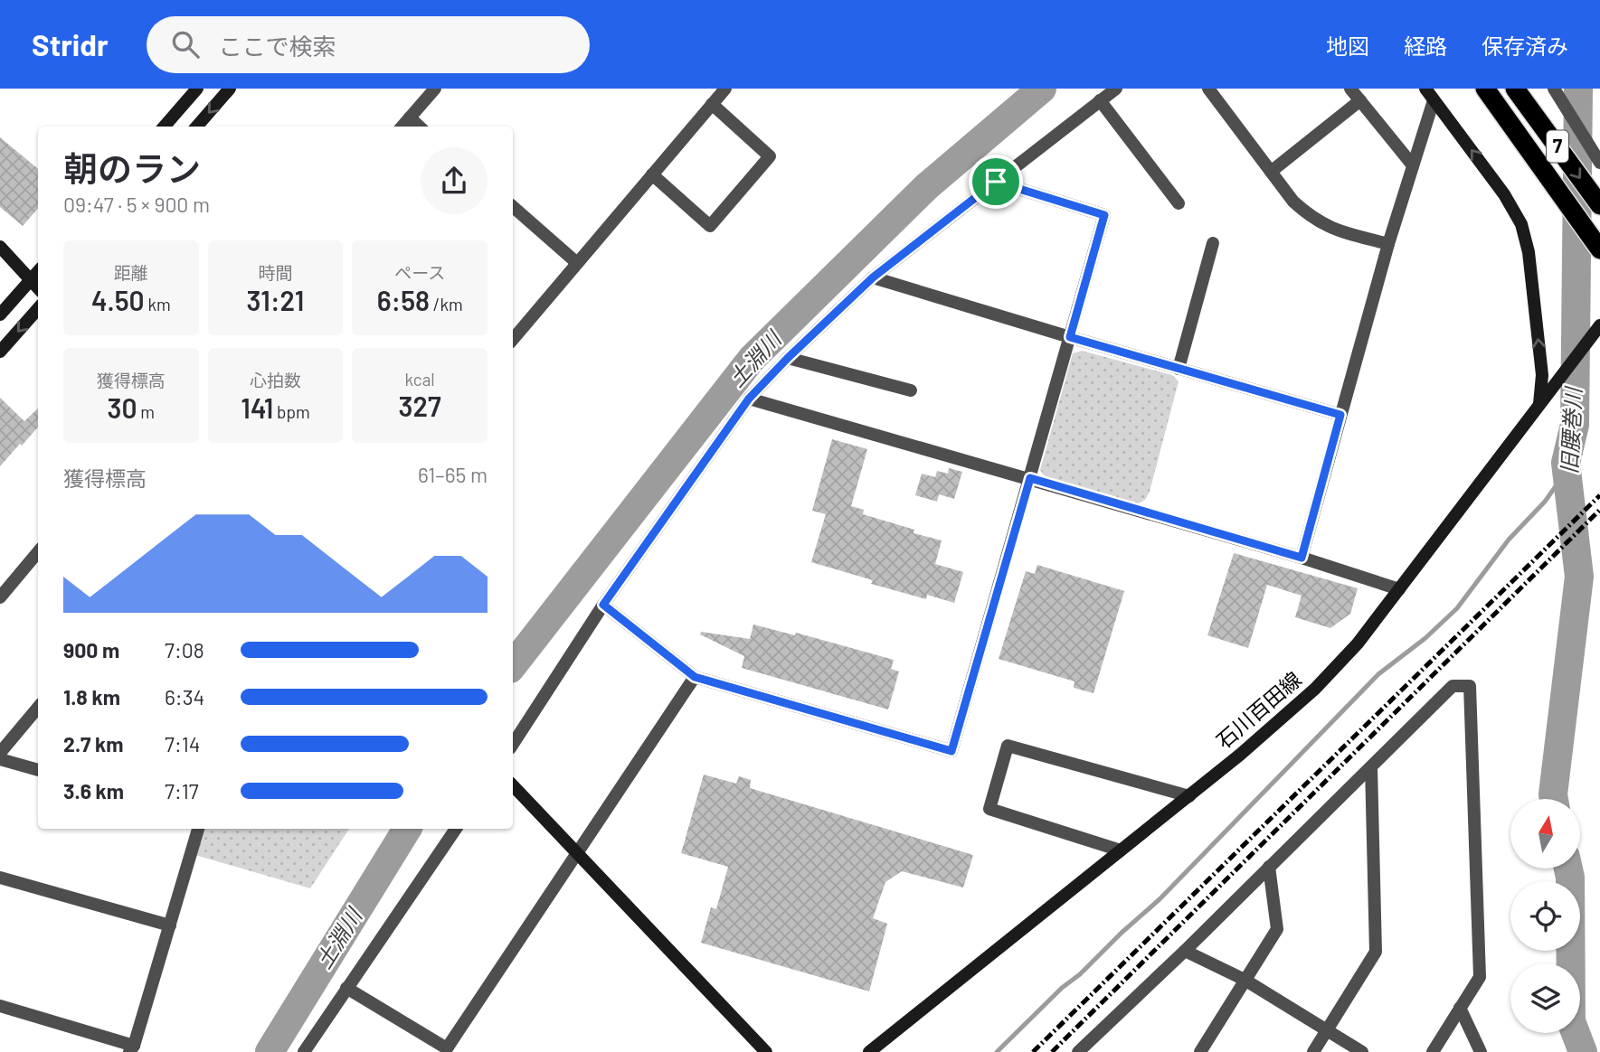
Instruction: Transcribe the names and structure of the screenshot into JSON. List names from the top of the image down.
{
  "streets": {
    "highway": ["7"],
    "main road": ["石川百田線"]
  },
  "water": ["土淵川", "旧腰巻川"],
  "north": "top",
  "page": {
    "header": "Stridr",
    "search": "ここで検索",
    "nav": ["地図", "経路", "保存済み"],
    "heading": ["朝のラン", "09:47 · 5 × 900 m"],
    "stats": [
      ["距離", "4.50 km"],
      ["時間", "31:21"],
      ["ペース", "6:58 /km"],
      ["獲得標高", "30 m"],
      ["心拍数", "141 bpm"],
      ["kcal", "327"]
    ],
    "chart": ["獲得標高", "61–65 m"],
    "list": [
      {
        "name": "900 m",
        "note": "7:08"
      },
      {
        "name": "1.8 km",
        "note": "6:34"
      },
      {
        "name": "2.7 km",
        "note": "7:14"
      },
      {
        "name": "3.6 km",
        "note": "7:17"
      }
    ]
  }
}
